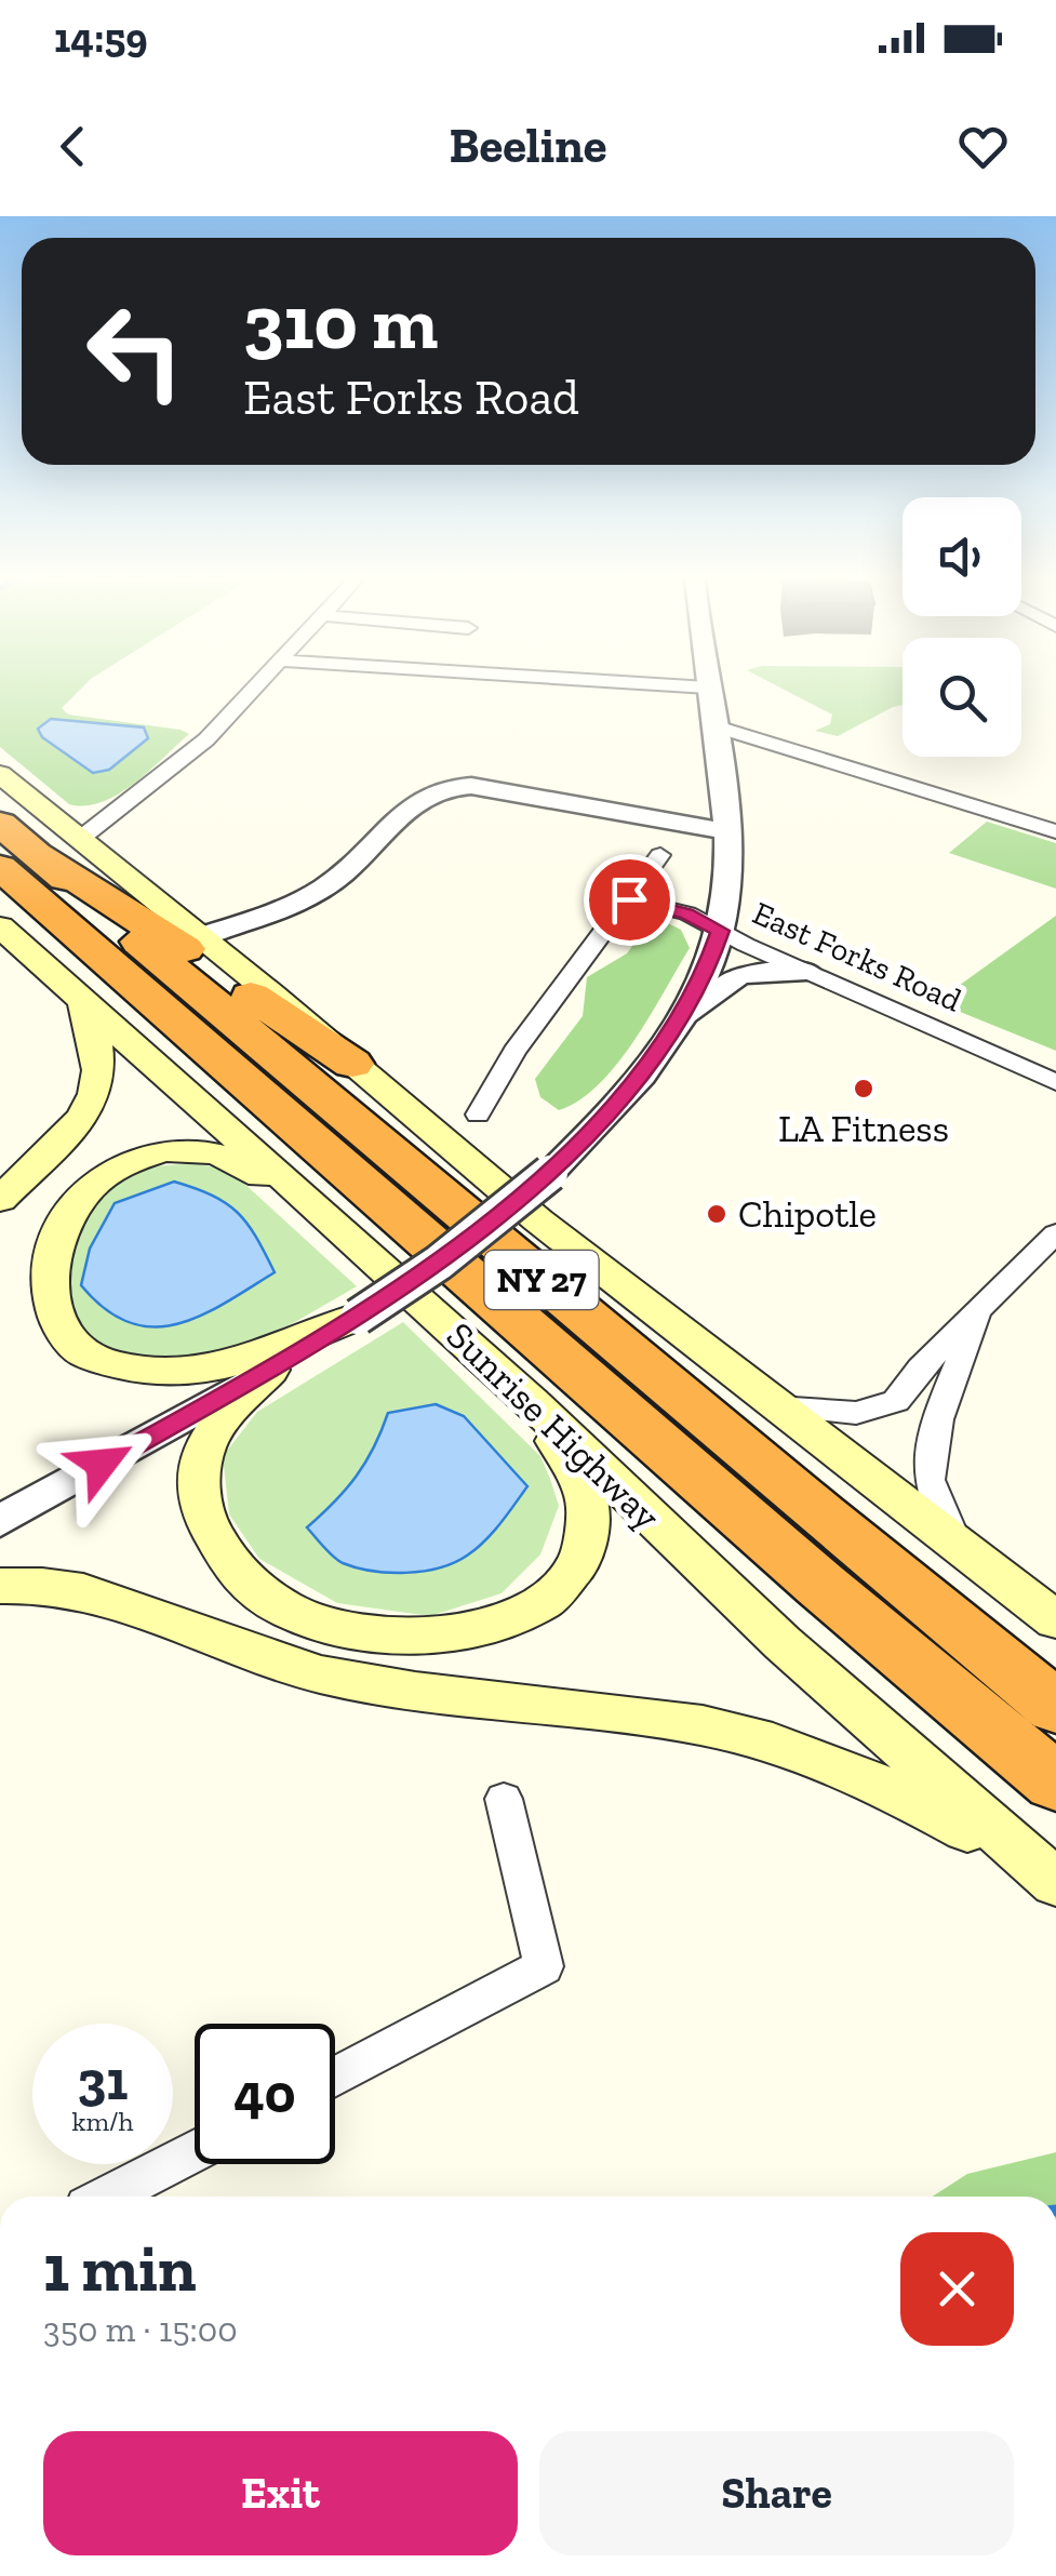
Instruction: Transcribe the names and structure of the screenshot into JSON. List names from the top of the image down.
{
  "streets": {
    "highway": ["NY 27", "Sunrise Highway"],
    "street": ["East Forks Road"]
  },
  "places": ["LA Fitness", "Chipotle"],
  "page": {
    "status": "14:59",
    "header": "Beeline",
    "turn": ["310 m", "East Forks Road"],
    "speed": "31 km/h",
    "limit": "40",
    "heading": ["1 min", "350 m · 15:00"],
    "buttons": ["Exit", "Share"]
  }
}
